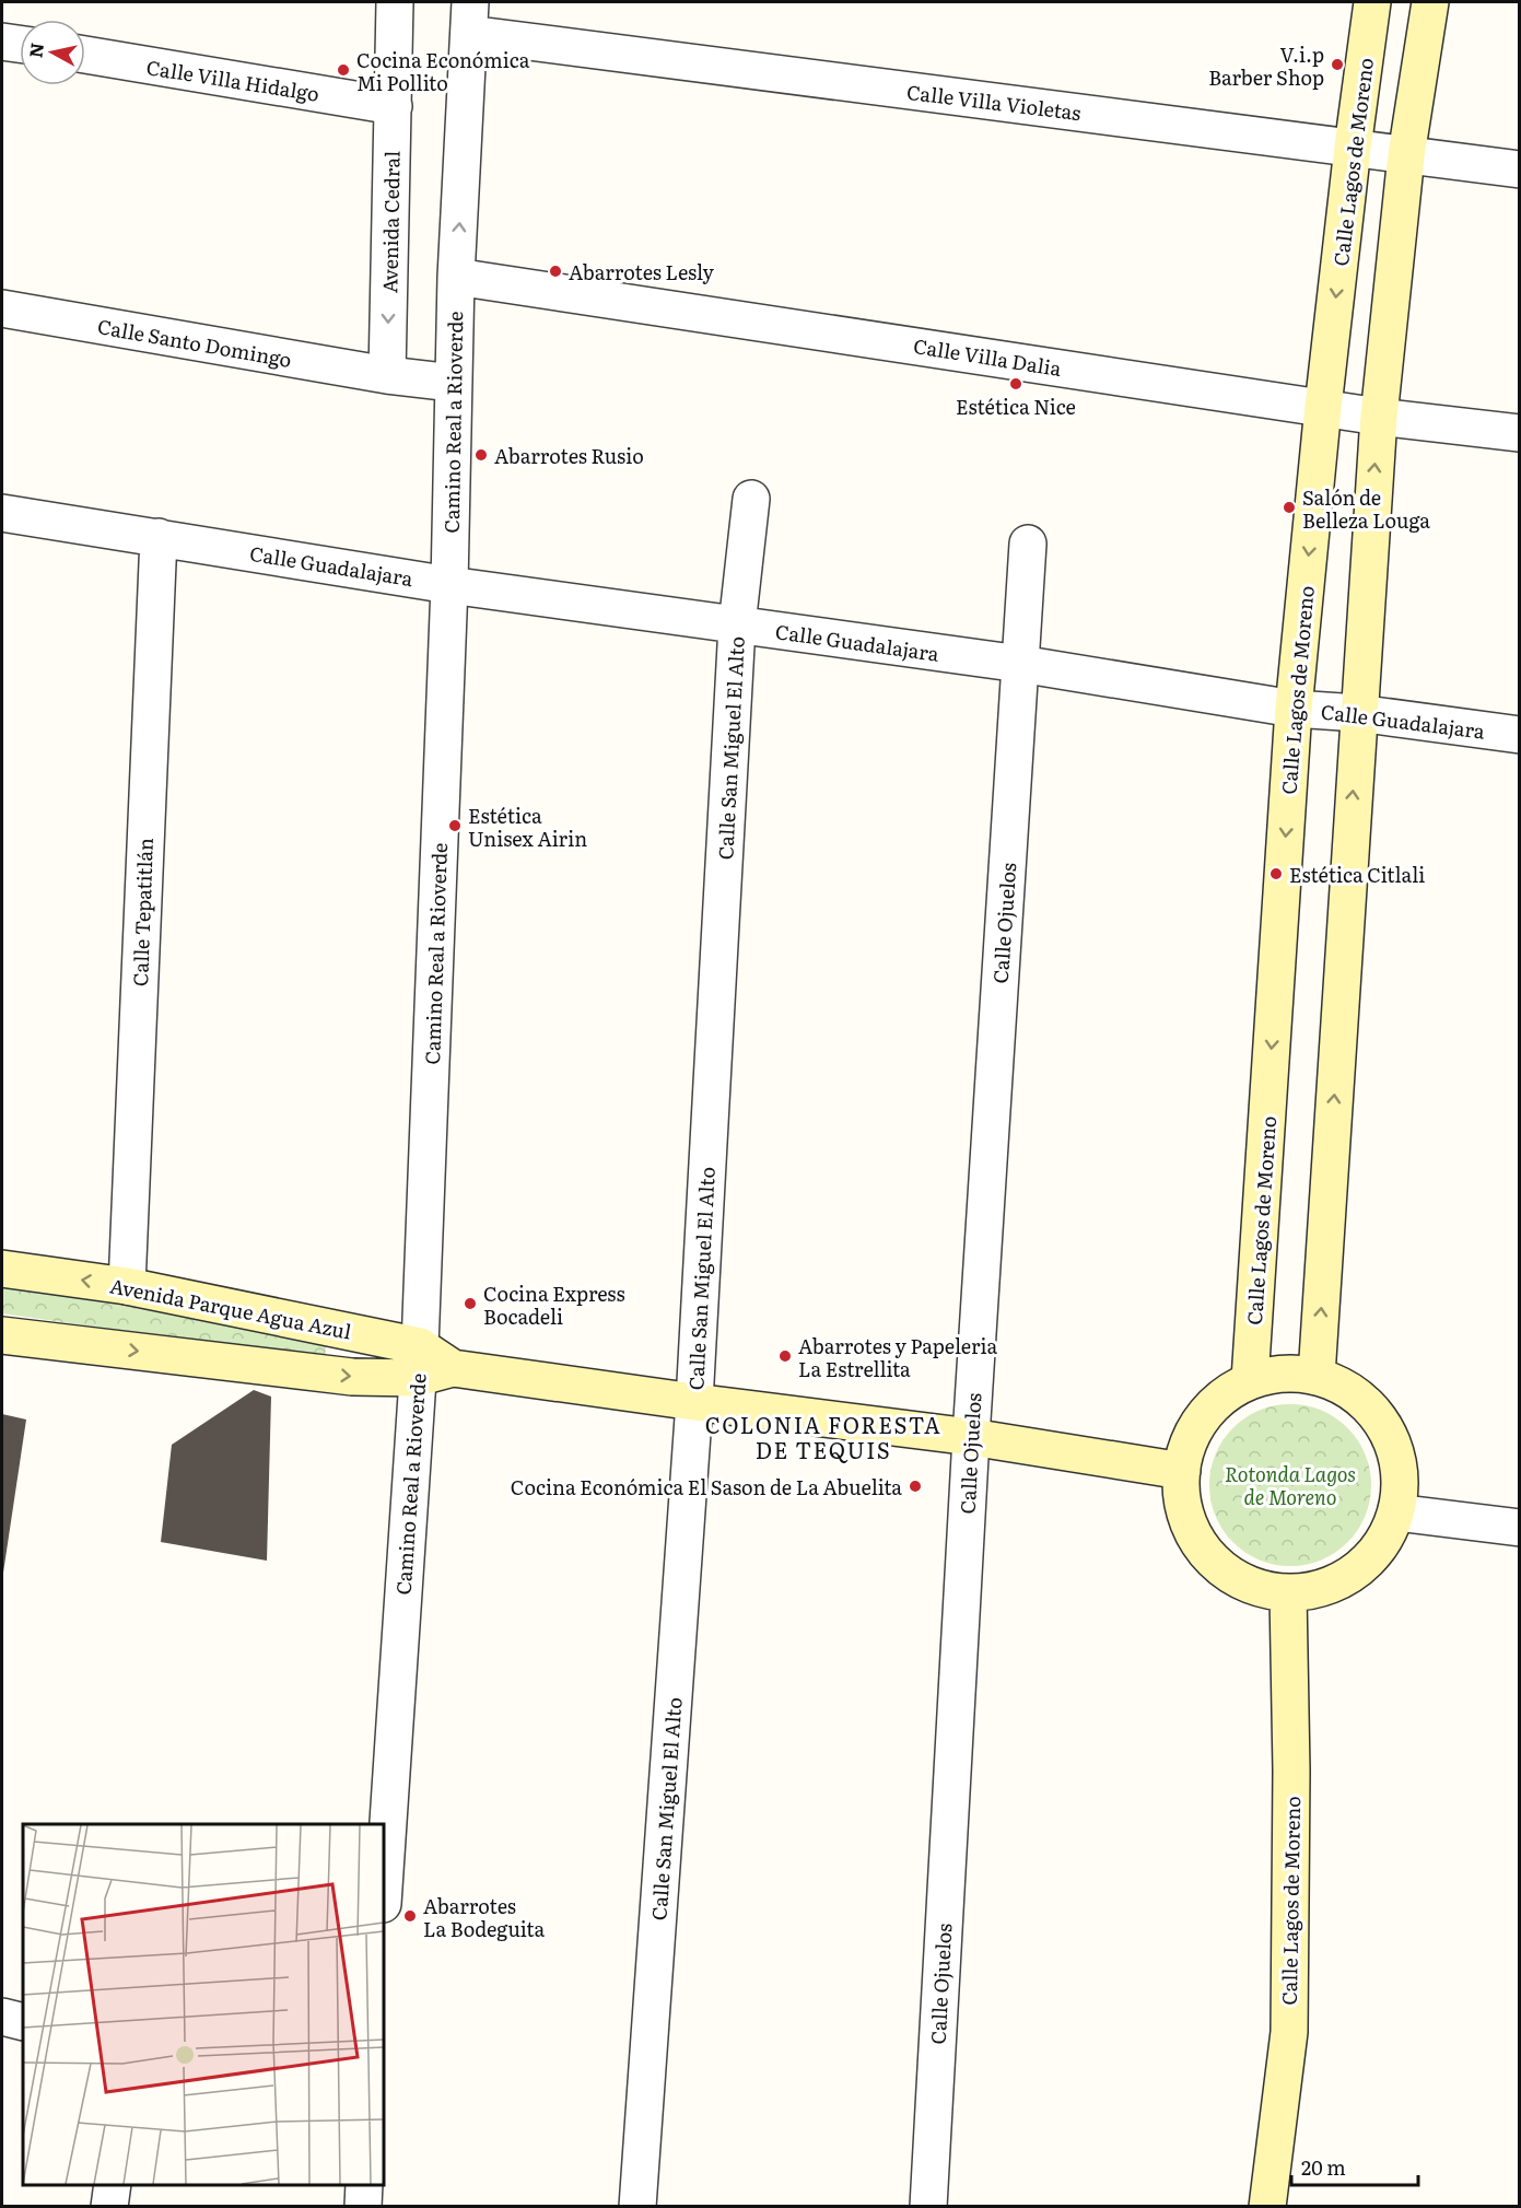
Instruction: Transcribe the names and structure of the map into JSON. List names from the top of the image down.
{
  "streets": {
    "street": [
      "Calle Villa Hidalgo",
      "Calle Villa Violetas",
      "Calle Lagos de Moreno",
      "Avenida Cedral",
      "Calle Santo Domingo",
      "Calle Villa Dalia",
      "Camino Real a Rioverde",
      "Calle Guadalajara",
      "Calle San Miguel El Alto",
      "Calle Tepatitlán",
      "Calle Ojuelos",
      "Avenida Parque Agua Azul"
    ]
  },
  "crossings": [
    ["Calle Villa Hidalgo", "Avenida Cedral"],
    ["Calle Villa Violetas", "Calle Lagos de Moreno"],
    ["Calle Villa Violetas", "Camino Real a Rioverde"],
    ["Calle Lagos de Moreno", "Calle Villa Dalia"],
    ["Calle Lagos de Moreno", "Calle Guadalajara"],
    ["Calle Lagos de Moreno", "Avenida Parque Agua Azul"],
    ["Avenida Cedral", "Calle Santo Domingo"],
    ["Calle Villa Dalia", "Camino Real a Rioverde"],
    ["Camino Real a Rioverde", "Calle Guadalajara"],
    ["Camino Real a Rioverde", "Avenida Parque Agua Azul"],
    ["Calle Guadalajara", "Calle San Miguel El Alto"],
    ["Calle Guadalajara", "Calle Tepatitlán"],
    ["Calle Guadalajara", "Calle Ojuelos"],
    ["Calle San Miguel El Alto", "Avenida Parque Agua Azul"],
    ["Calle Tepatitlán", "Avenida Parque Agua Azul"],
    ["Calle Ojuelos", "Avenida Parque Agua Azul"]
  ],
  "one_way": ["Avenida Cedral"],
  "districts": ["COLONIA FORESTA DE TEQUIS"],
  "parks": ["Rotonda Lagos de Moreno"],
  "places": [
    "V.i.p Barber Shop",
    "Cocina Económica Mi Pollito",
    "Abarrotes Lesly",
    "Estética Nice",
    "Abarrotes Rusio",
    "Salón de Belleza Louga",
    "Estética Unisex Airin",
    "Estética Citlali",
    "Cocina Express Bocadeli",
    "Abarrotes y Papeleria La Estrellita",
    "Cocina Económica El Sason de La Abuelita",
    "Abarrotes La Bodeguita"
  ],
  "scale_bar": "20 m",
  "north": "left"
}
